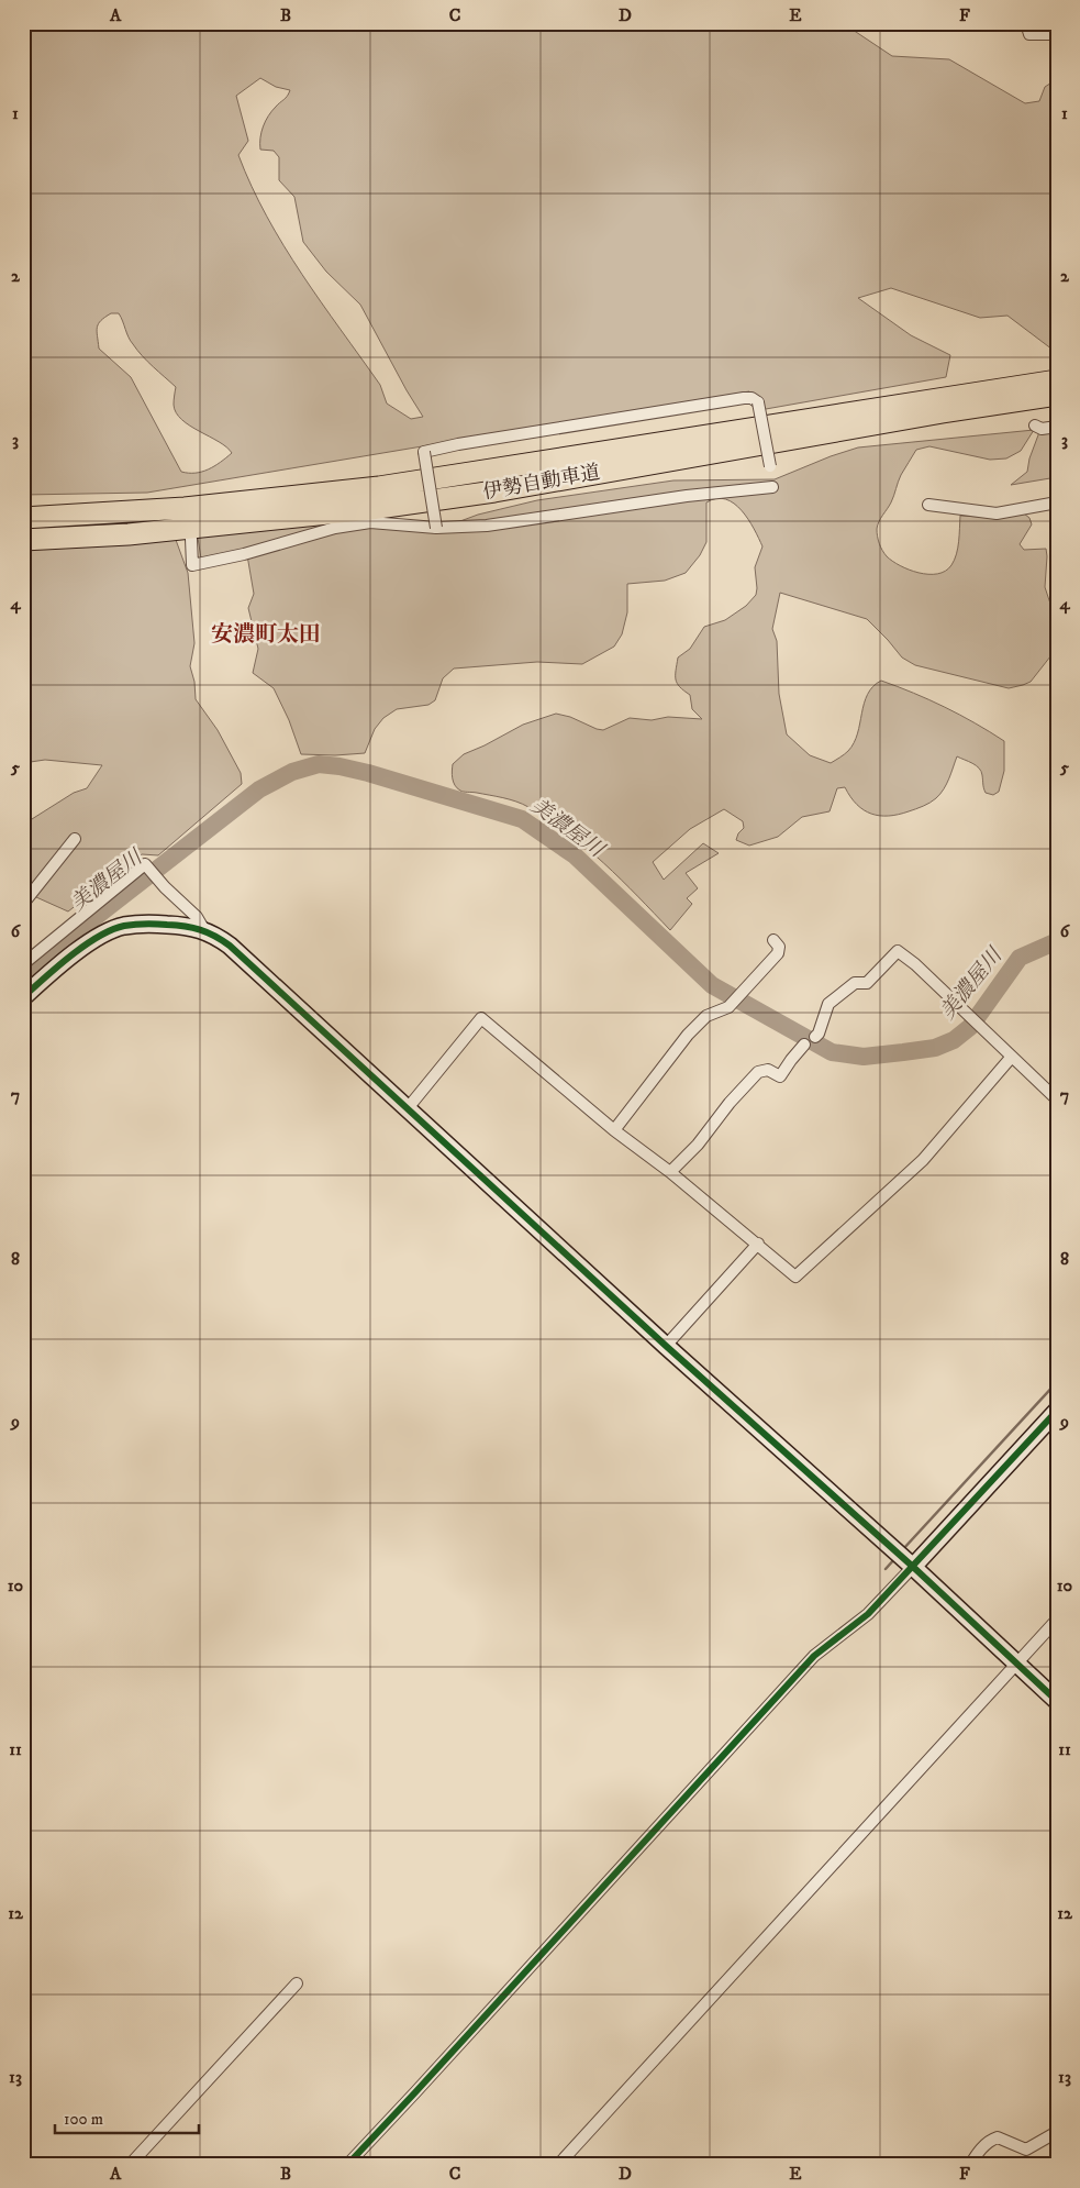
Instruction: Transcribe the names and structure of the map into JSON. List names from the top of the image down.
{
  "streets": {
    "highway": ["伊勢自動車道"]
  },
  "districts": ["安濃町太田"],
  "water": ["美濃屋川"],
  "scale_bar": "100 m",
  "grid": {
    "columns": [
      "A",
      "B",
      "C",
      "D",
      "E",
      "F"
    ],
    "rows": [
      "1",
      "2",
      "3",
      "4",
      "5",
      "6",
      "7",
      "8",
      "9",
      "10",
      "11",
      "12",
      "13"
    ]
  }
}
